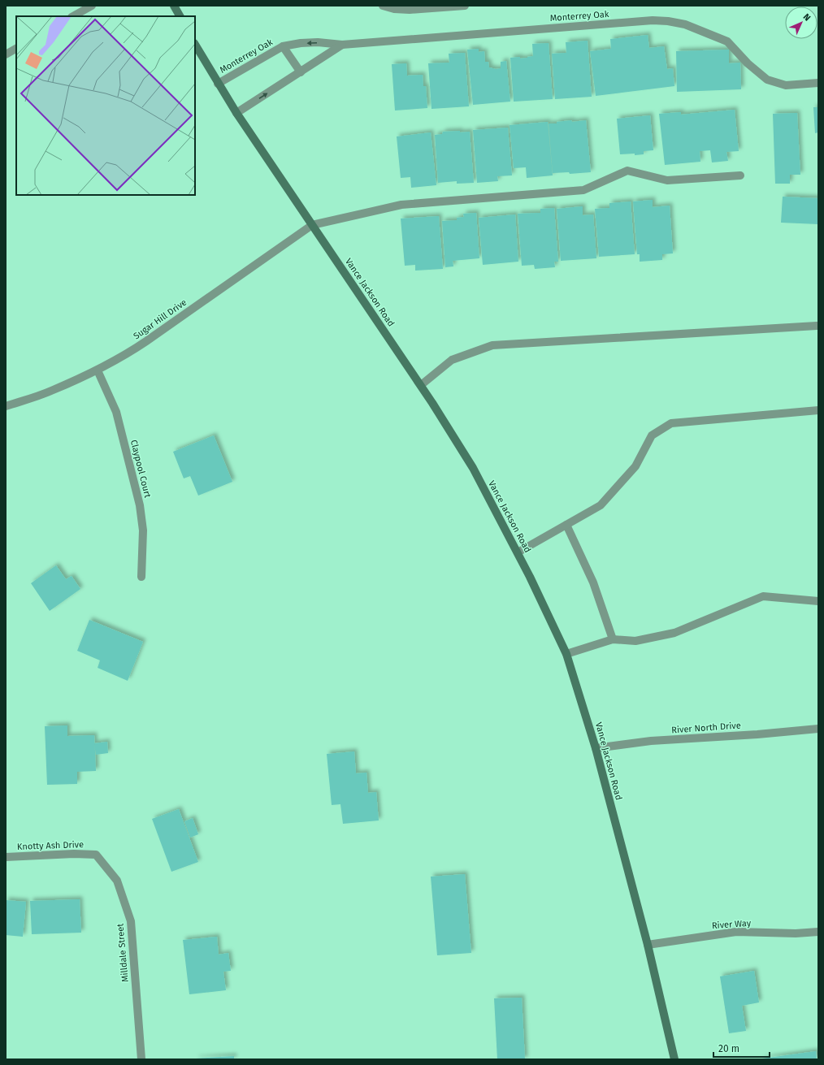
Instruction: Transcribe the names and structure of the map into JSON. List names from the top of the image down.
{
  "streets": {
    "main road": ["Vance Jackson Road"],
    "street": [
      "Monterrey Oak",
      "Sugar Hill Drive",
      "Claypool Court",
      "River North Drive",
      "Knotty Ash Drive",
      "River Way",
      "Milldale Street"
    ]
  },
  "crossings": [
    ["Monterrey Oak", "Vance Jackson Road"],
    ["Vance Jackson Road", "Sugar Hill Drive"],
    ["Vance Jackson Road", "River North Drive"],
    ["Vance Jackson Road", "River Way"],
    ["Sugar Hill Drive", "Claypool Court"],
    ["Knotty Ash Drive", "Milldale Street"]
  ],
  "scale_bar": "20 m",
  "north": "top right"
}
